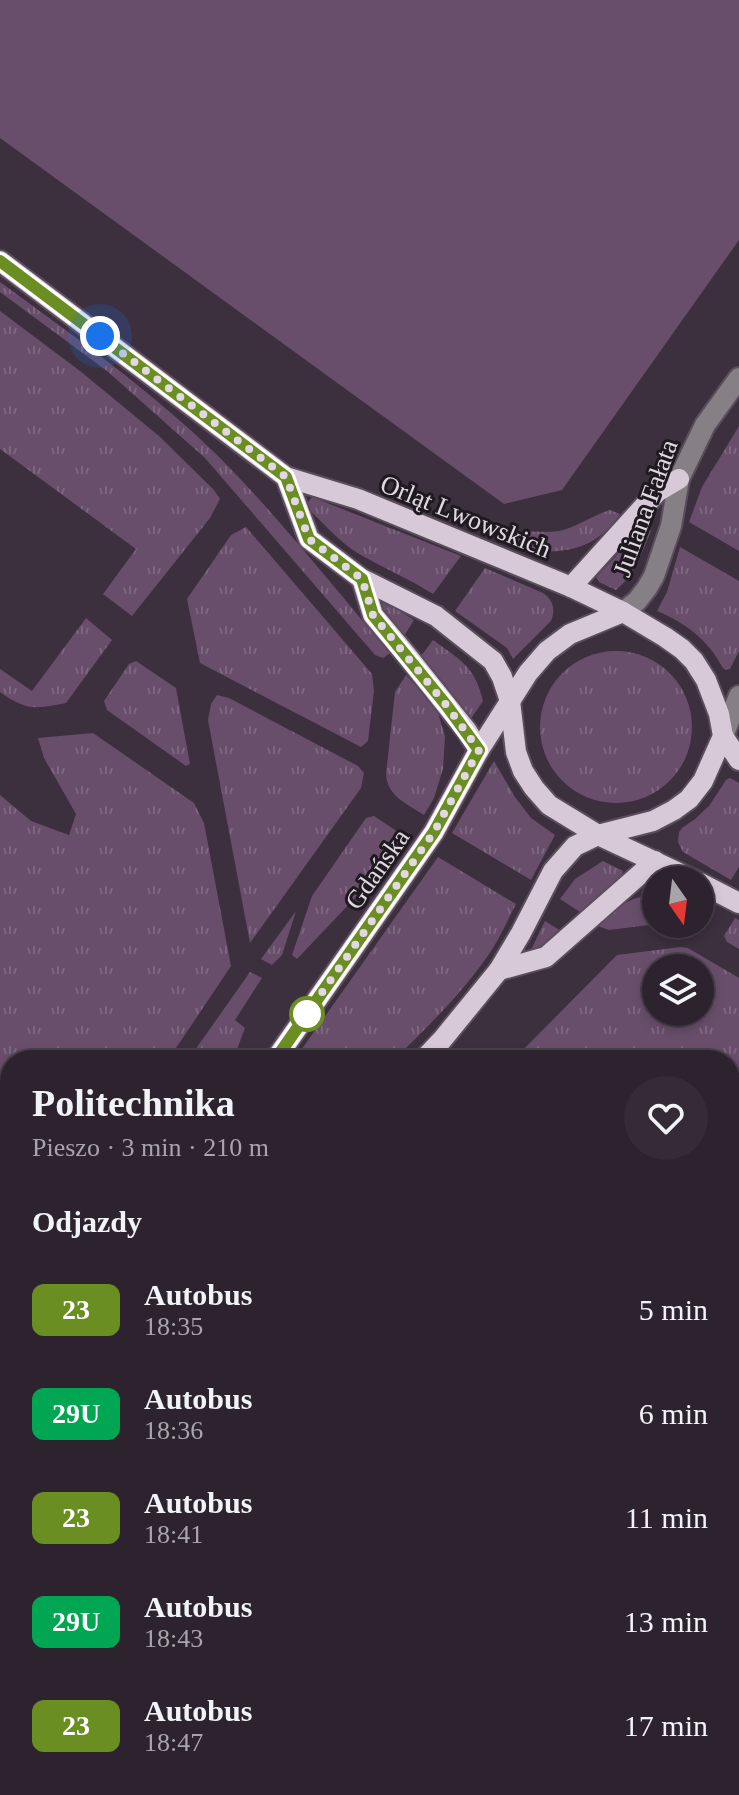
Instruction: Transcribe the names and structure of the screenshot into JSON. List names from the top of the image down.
{
  "streets": {
    "main road": ["Orląt Lwowskich", "Gdańska"],
    "street": ["Juliana Fałata"]
  },
  "crossings": [
    ["Juliana Fałata", "Orląt Lwowskich"],
    ["Juliana Fałata", "Gdańska"],
    ["Orląt Lwowskich", "Gdańska"]
  ],
  "lines": ["bus line 23"],
  "north": "bottom",
  "page": {
    "heading": [
      ["Politechnika", "Pieszo · 3 min · 210 m"],
      "Odjazdy"
    ],
    "list": [
      {
        "mark": "23",
        "name": "Autobus",
        "note": "18:35",
        "value": "5 min"
      },
      {
        "mark": "29U",
        "name": "Autobus",
        "note": "18:36",
        "value": "6 min"
      },
      {
        "mark": "23",
        "name": "Autobus",
        "note": "18:41",
        "value": "11 min"
      },
      {
        "mark": "29U",
        "name": "Autobus",
        "note": "18:43",
        "value": "13 min"
      },
      {
        "mark": "23",
        "name": "Autobus",
        "note": "18:47",
        "value": "17 min"
      }
    ]
  }
}
